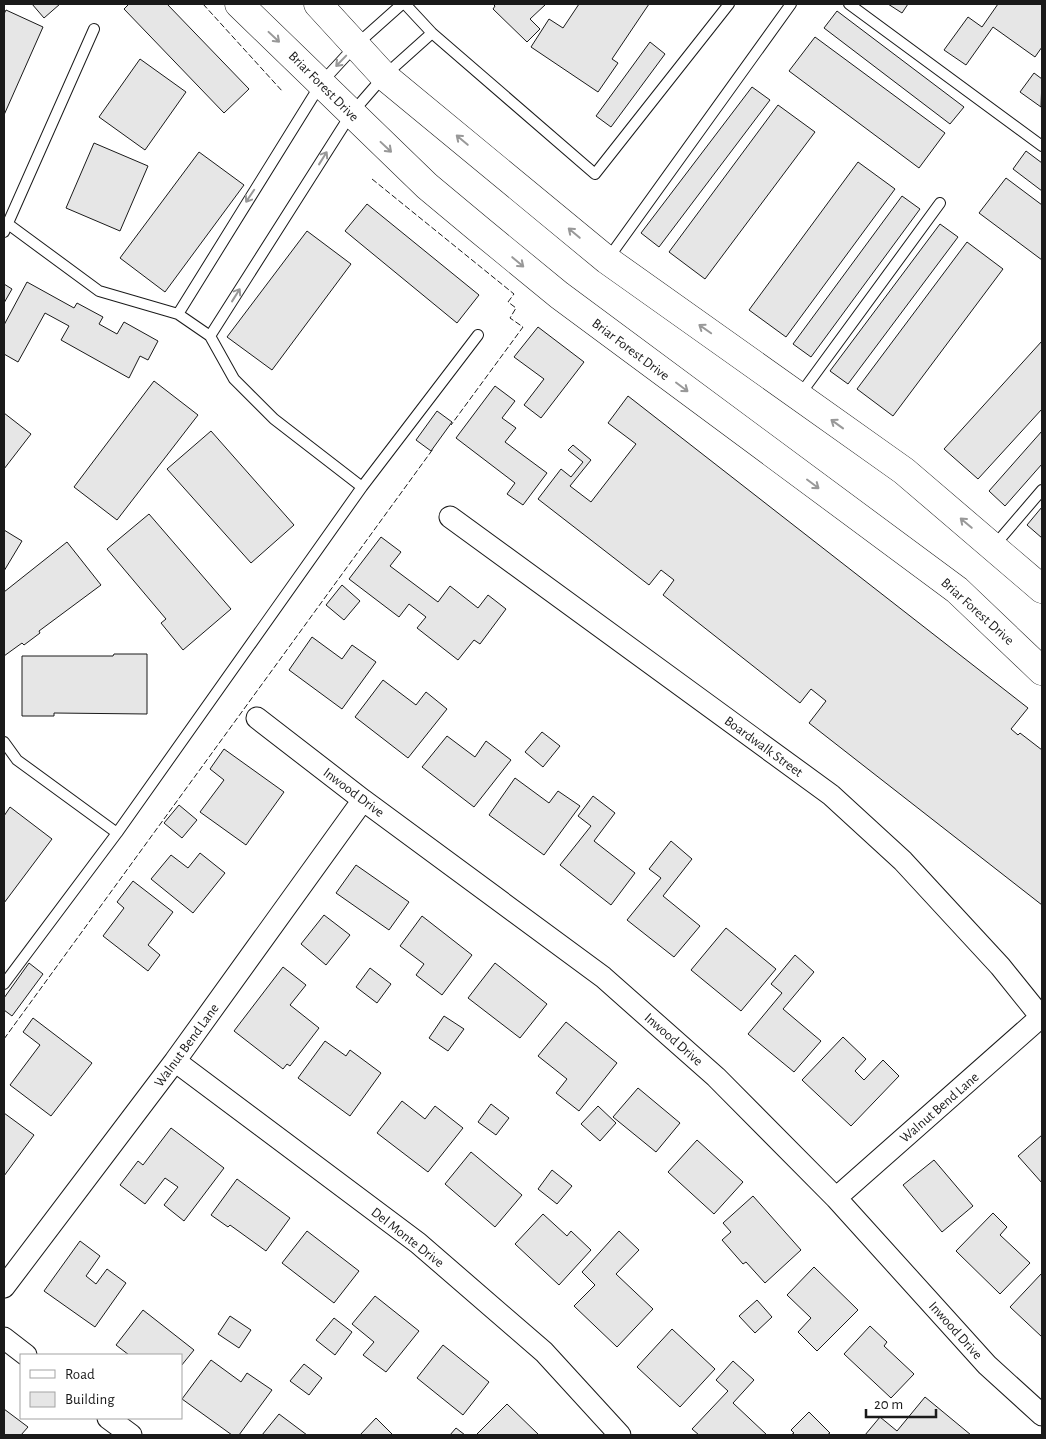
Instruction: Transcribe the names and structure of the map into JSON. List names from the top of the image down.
{
  "streets": {
    "main road": ["Briar Forest Drive"],
    "street": [
      "Boardwalk Street",
      "Inwood Drive",
      "Walnut Bend Lane",
      "Del Monte Drive"
    ]
  },
  "crossings": [
    ["Boardwalk Street", "Walnut Bend Lane"],
    ["Inwood Drive", "Walnut Bend Lane"],
    ["Walnut Bend Lane", "Del Monte Drive"]
  ],
  "legend": ["Road", "Building"],
  "scale_bar": "20 m"
}
